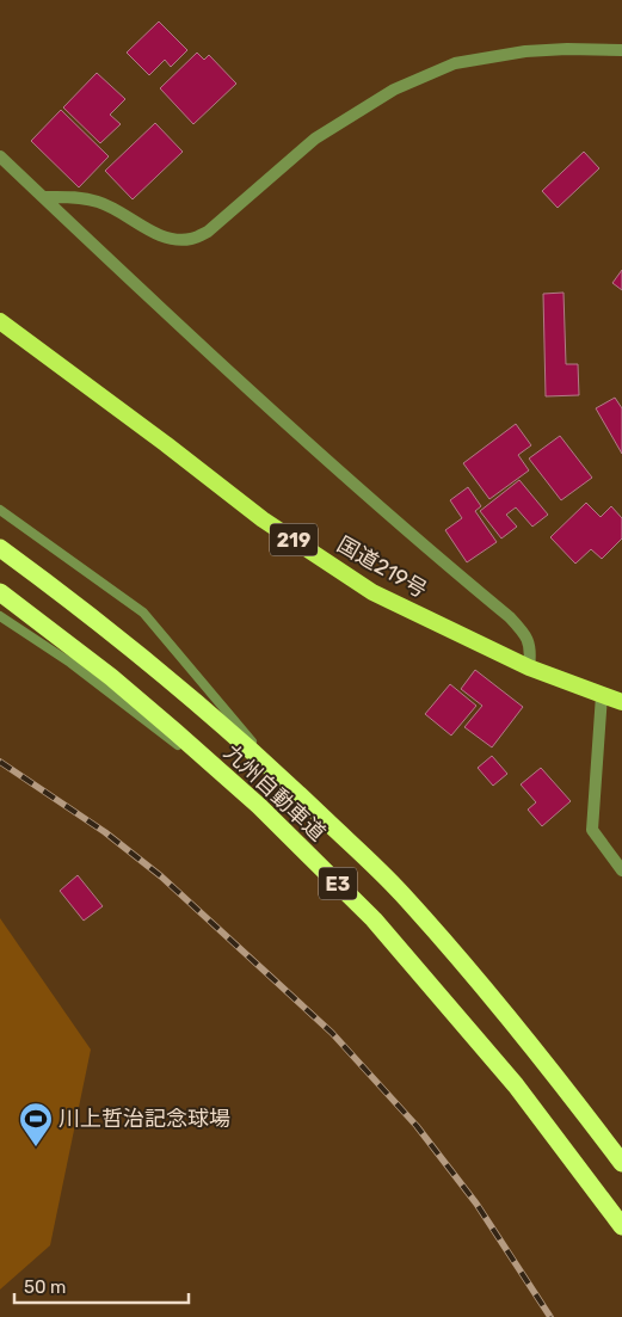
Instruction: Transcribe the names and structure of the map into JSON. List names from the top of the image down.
{
  "streets": {
    "highway": [
      "219",
      "国道219号",
      "九州自動車道",
      "E3"
    ]
  },
  "places": {
    "sports": ["川上哲治記念球場"]
  },
  "scale_bar": "50 m"
}
